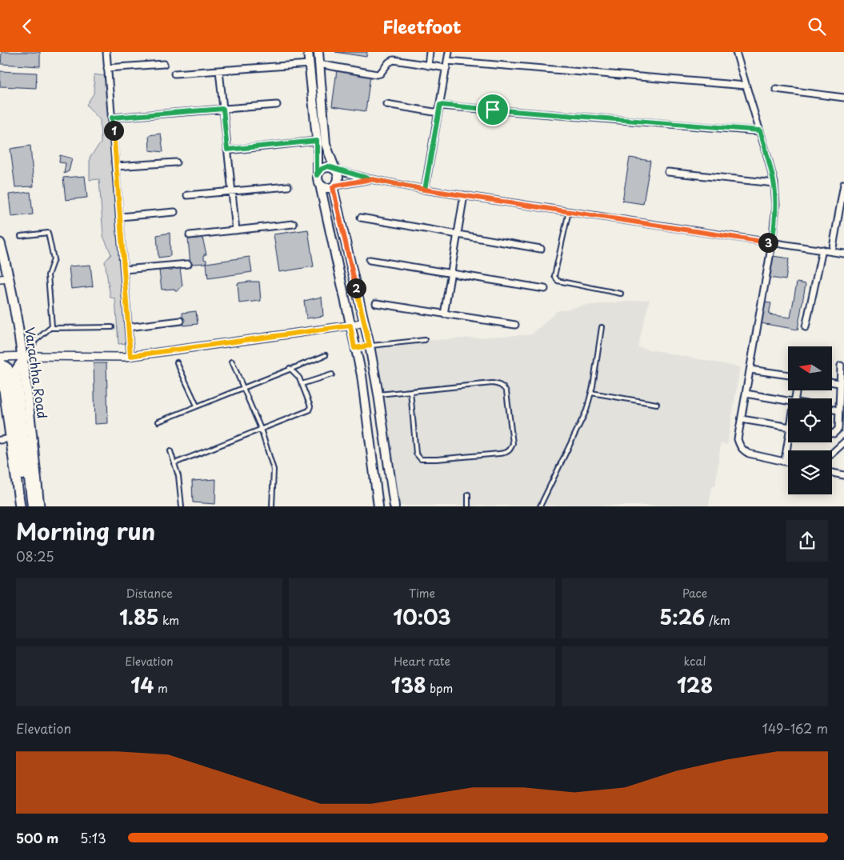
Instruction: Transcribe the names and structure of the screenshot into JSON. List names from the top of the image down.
{
  "streets": {
    "main road": ["Varachha Road"]
  },
  "north": "left",
  "page": {
    "header": "Fleetfoot",
    "pins": ["1", "3", "2"],
    "heading": ["Morning run", "08:25"],
    "stats": [
      ["Distance", "1.85 km"],
      ["Time", "10:03"],
      ["Pace", "5:26 /km"],
      ["Elevation", "14 m"],
      ["Heart rate", "138 bpm"],
      ["kcal", "128"]
    ],
    "chart": ["Elevation", "149–162 m"],
    "list": [
      {
        "name": "500 m",
        "note": "5:13"
      }
    ]
  }
}
